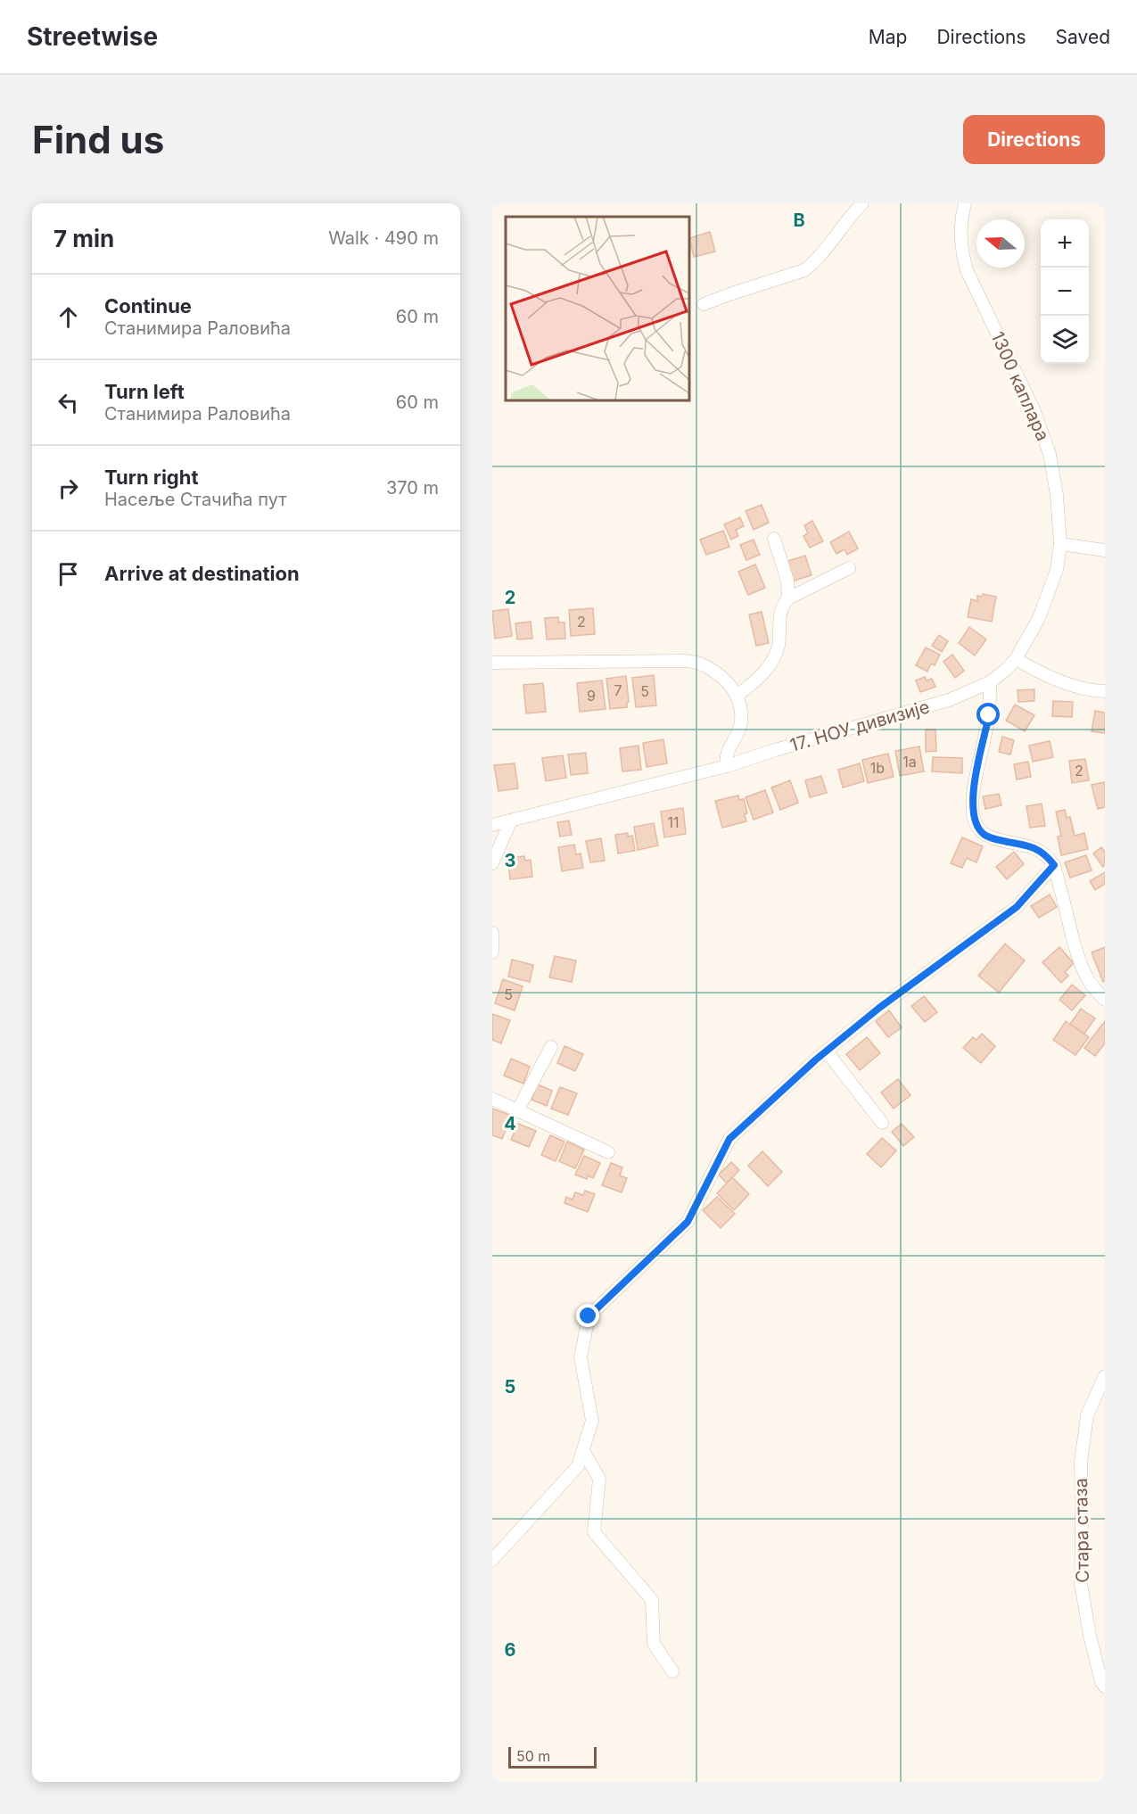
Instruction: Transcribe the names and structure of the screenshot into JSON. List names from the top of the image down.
{
  "streets": {
    "street": ["1300 каплара", "17. НОУ дивизије", "Стара стаза"]
  },
  "crossings": [
    ["1300 каплара", "17. НОУ дивизије"]
  ],
  "house_numbers": [
    "2",
    "7",
    "5",
    "9",
    "1a",
    "1b",
    "2",
    "11",
    "5"
  ],
  "scale_bar": "50 m",
  "north": "left",
  "page": {
    "header": "Streetwise",
    "nav": ["Map", "Directions", "Saved"],
    "buttons": "Directions",
    "title": "Find us",
    "heading": ["7 min", "Walk · 490 m"],
    "map_buttons": ["+", "−"],
    "list": [
      ["Continue", "Станимира Раловића", "60 m"],
      ["Turn left", "Станимира Раловића", "60 m"],
      ["Turn right", "Насеље Стачића пут", "370 m"],
      "Arrive at destination"
    ],
    "scale": "50 m"
  },
  "grid": {
    "columns": ["B"],
    "rows": [
      "2",
      "3",
      "4",
      "5",
      "6"
    ]
  }
}
